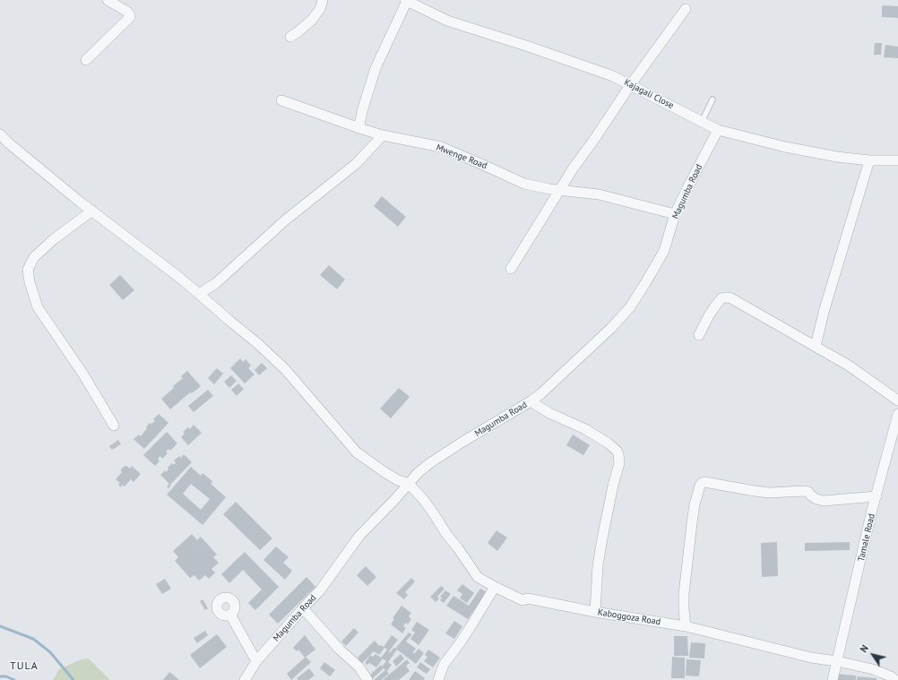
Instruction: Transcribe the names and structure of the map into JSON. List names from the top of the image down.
{
  "streets": {
    "street": [
      "Kajagali Close",
      "Mwenge Road",
      "Magumba Road",
      "Tamale Road",
      "Kaboggoza Road"
    ]
  },
  "crossings": [
    ["Kajagali Close", "Magumba Road"],
    ["Mwenge Road", "Magumba Road"],
    ["Magumba Road", "Kaboggoza Road"],
    ["Tamale Road", "Kaboggoza Road"]
  ],
  "districts": ["TULA"],
  "north": "top left"
}
